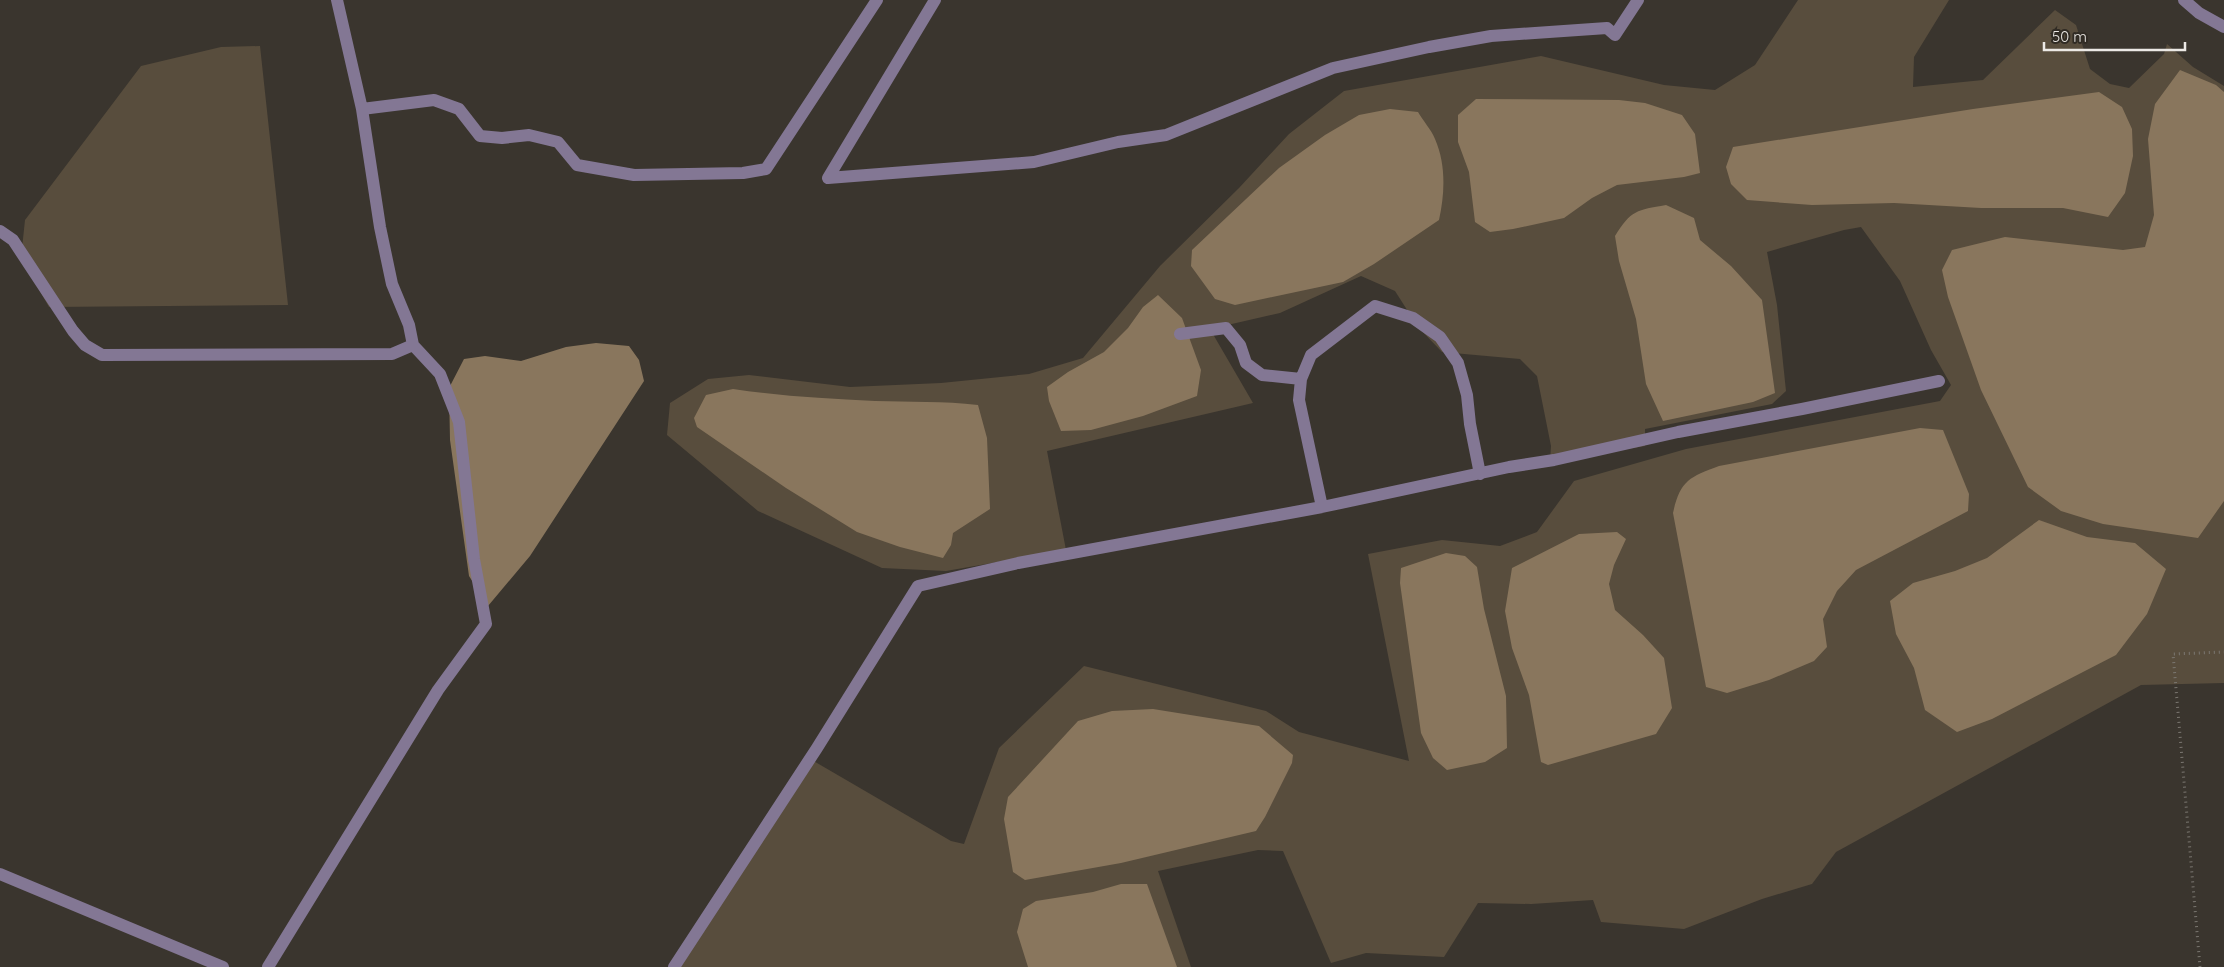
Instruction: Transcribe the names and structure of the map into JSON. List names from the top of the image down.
{
  "scale_bar": "50 m"
}
